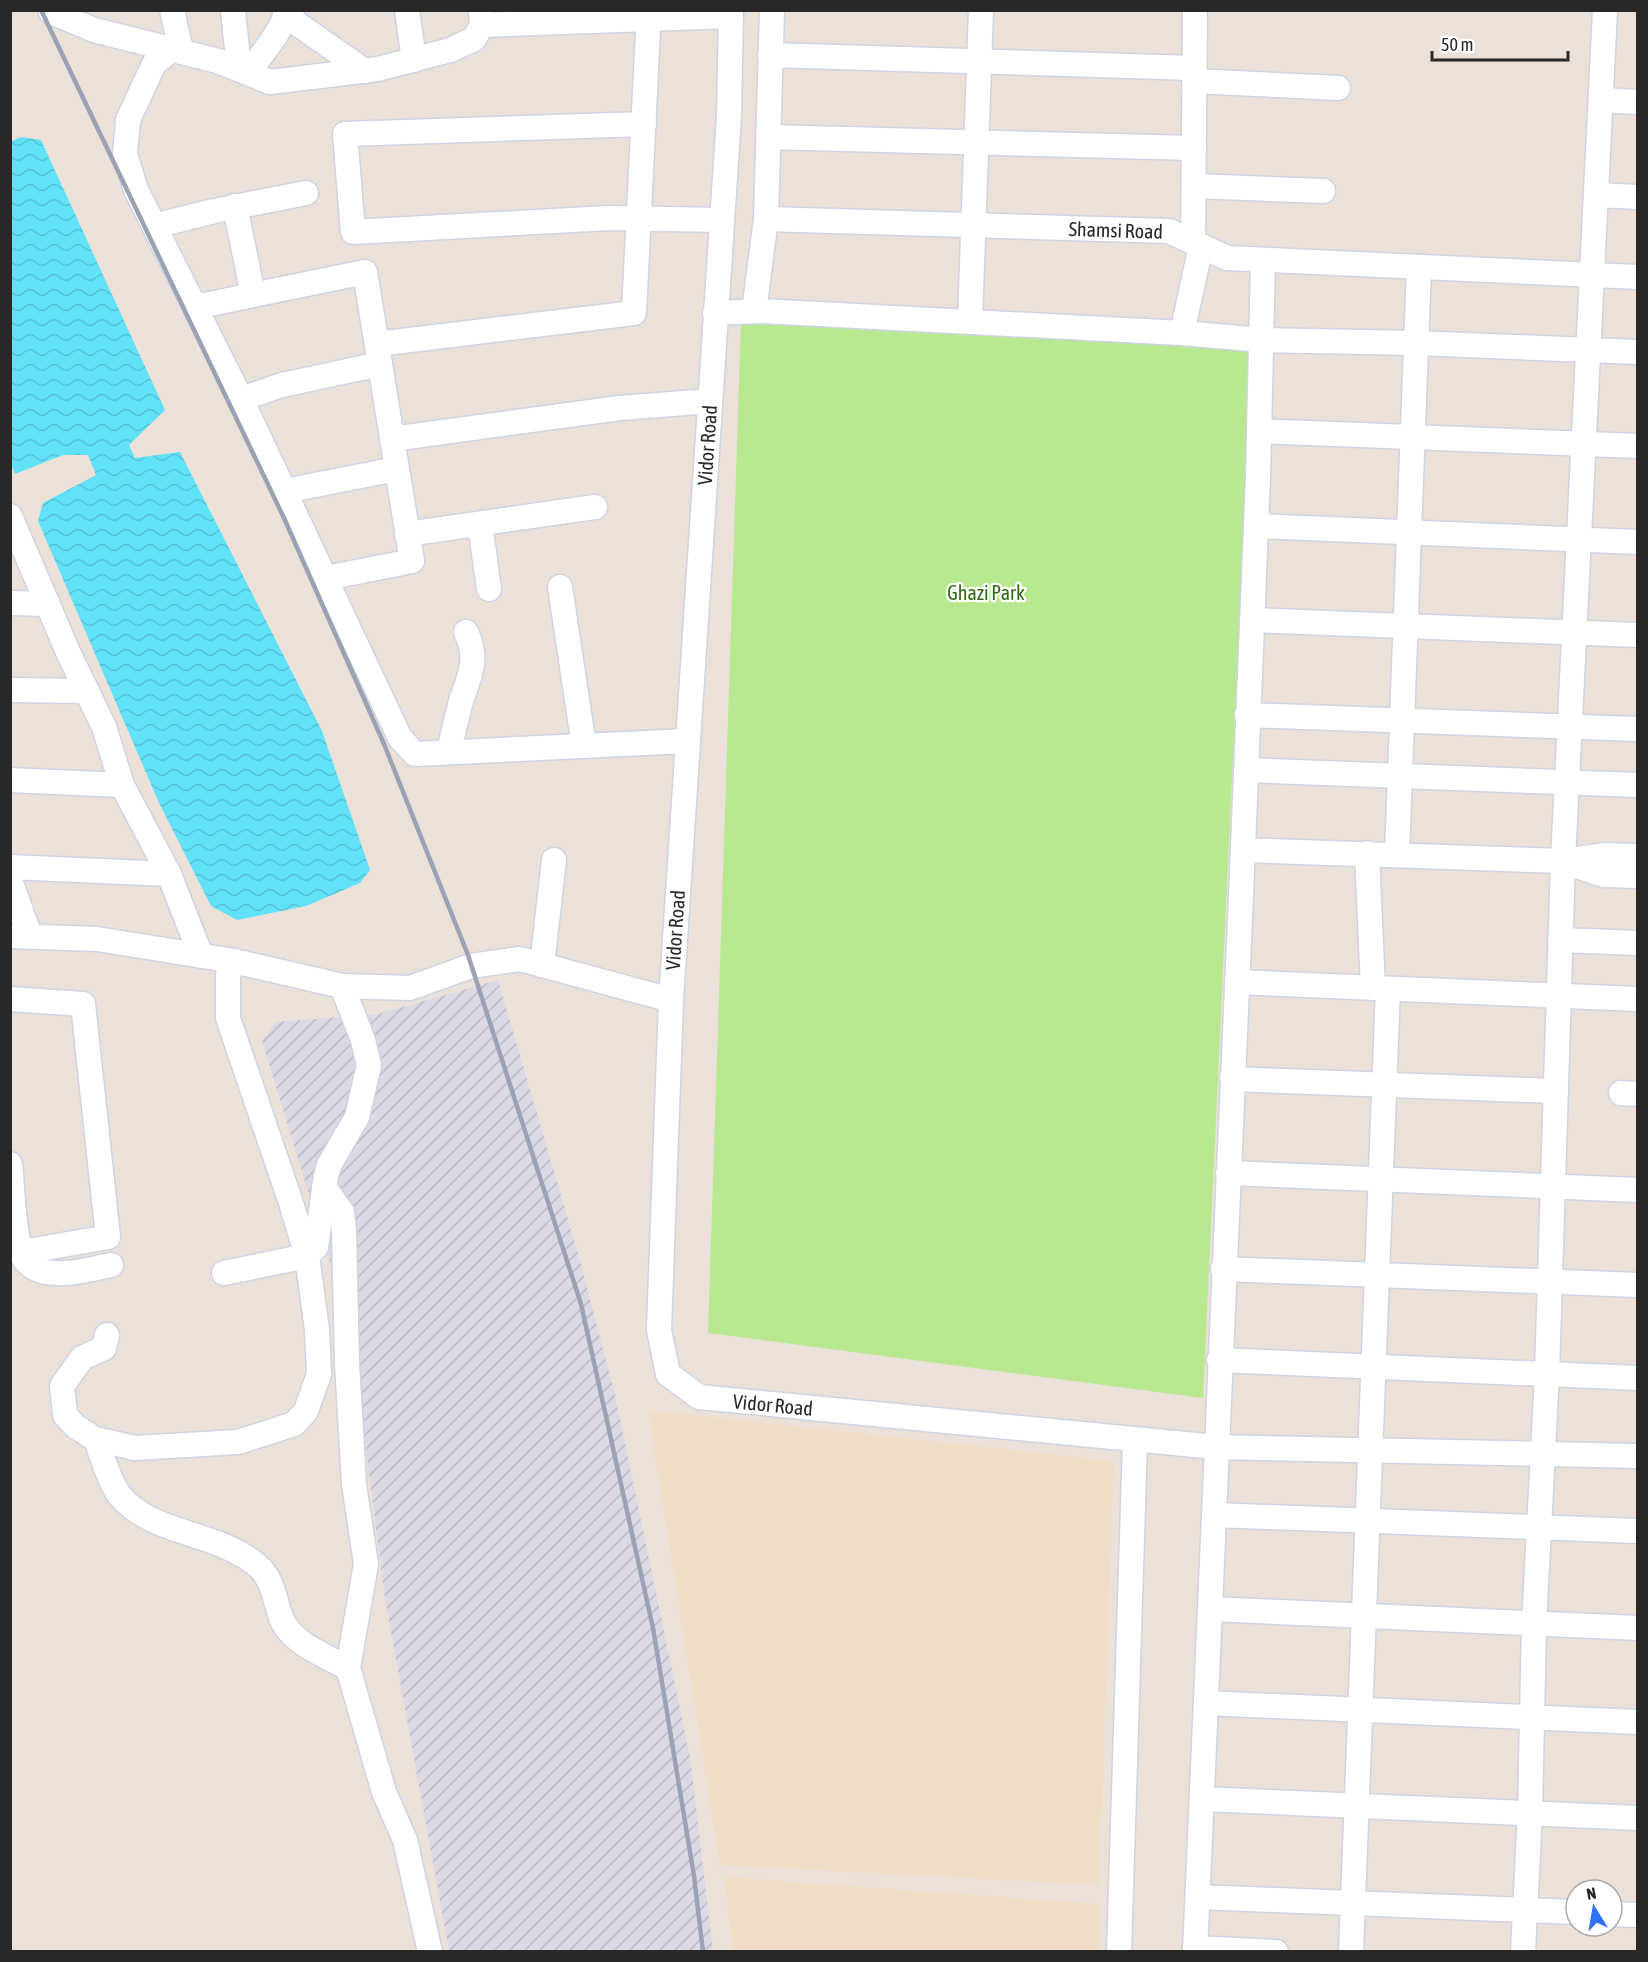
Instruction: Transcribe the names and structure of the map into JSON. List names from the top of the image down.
{
  "streets": {
    "street": ["Shamsi Road", "Vidor Road"]
  },
  "parks": ["Ghazi Park"],
  "scale_bar": "50 m",
  "north": "top"
}
